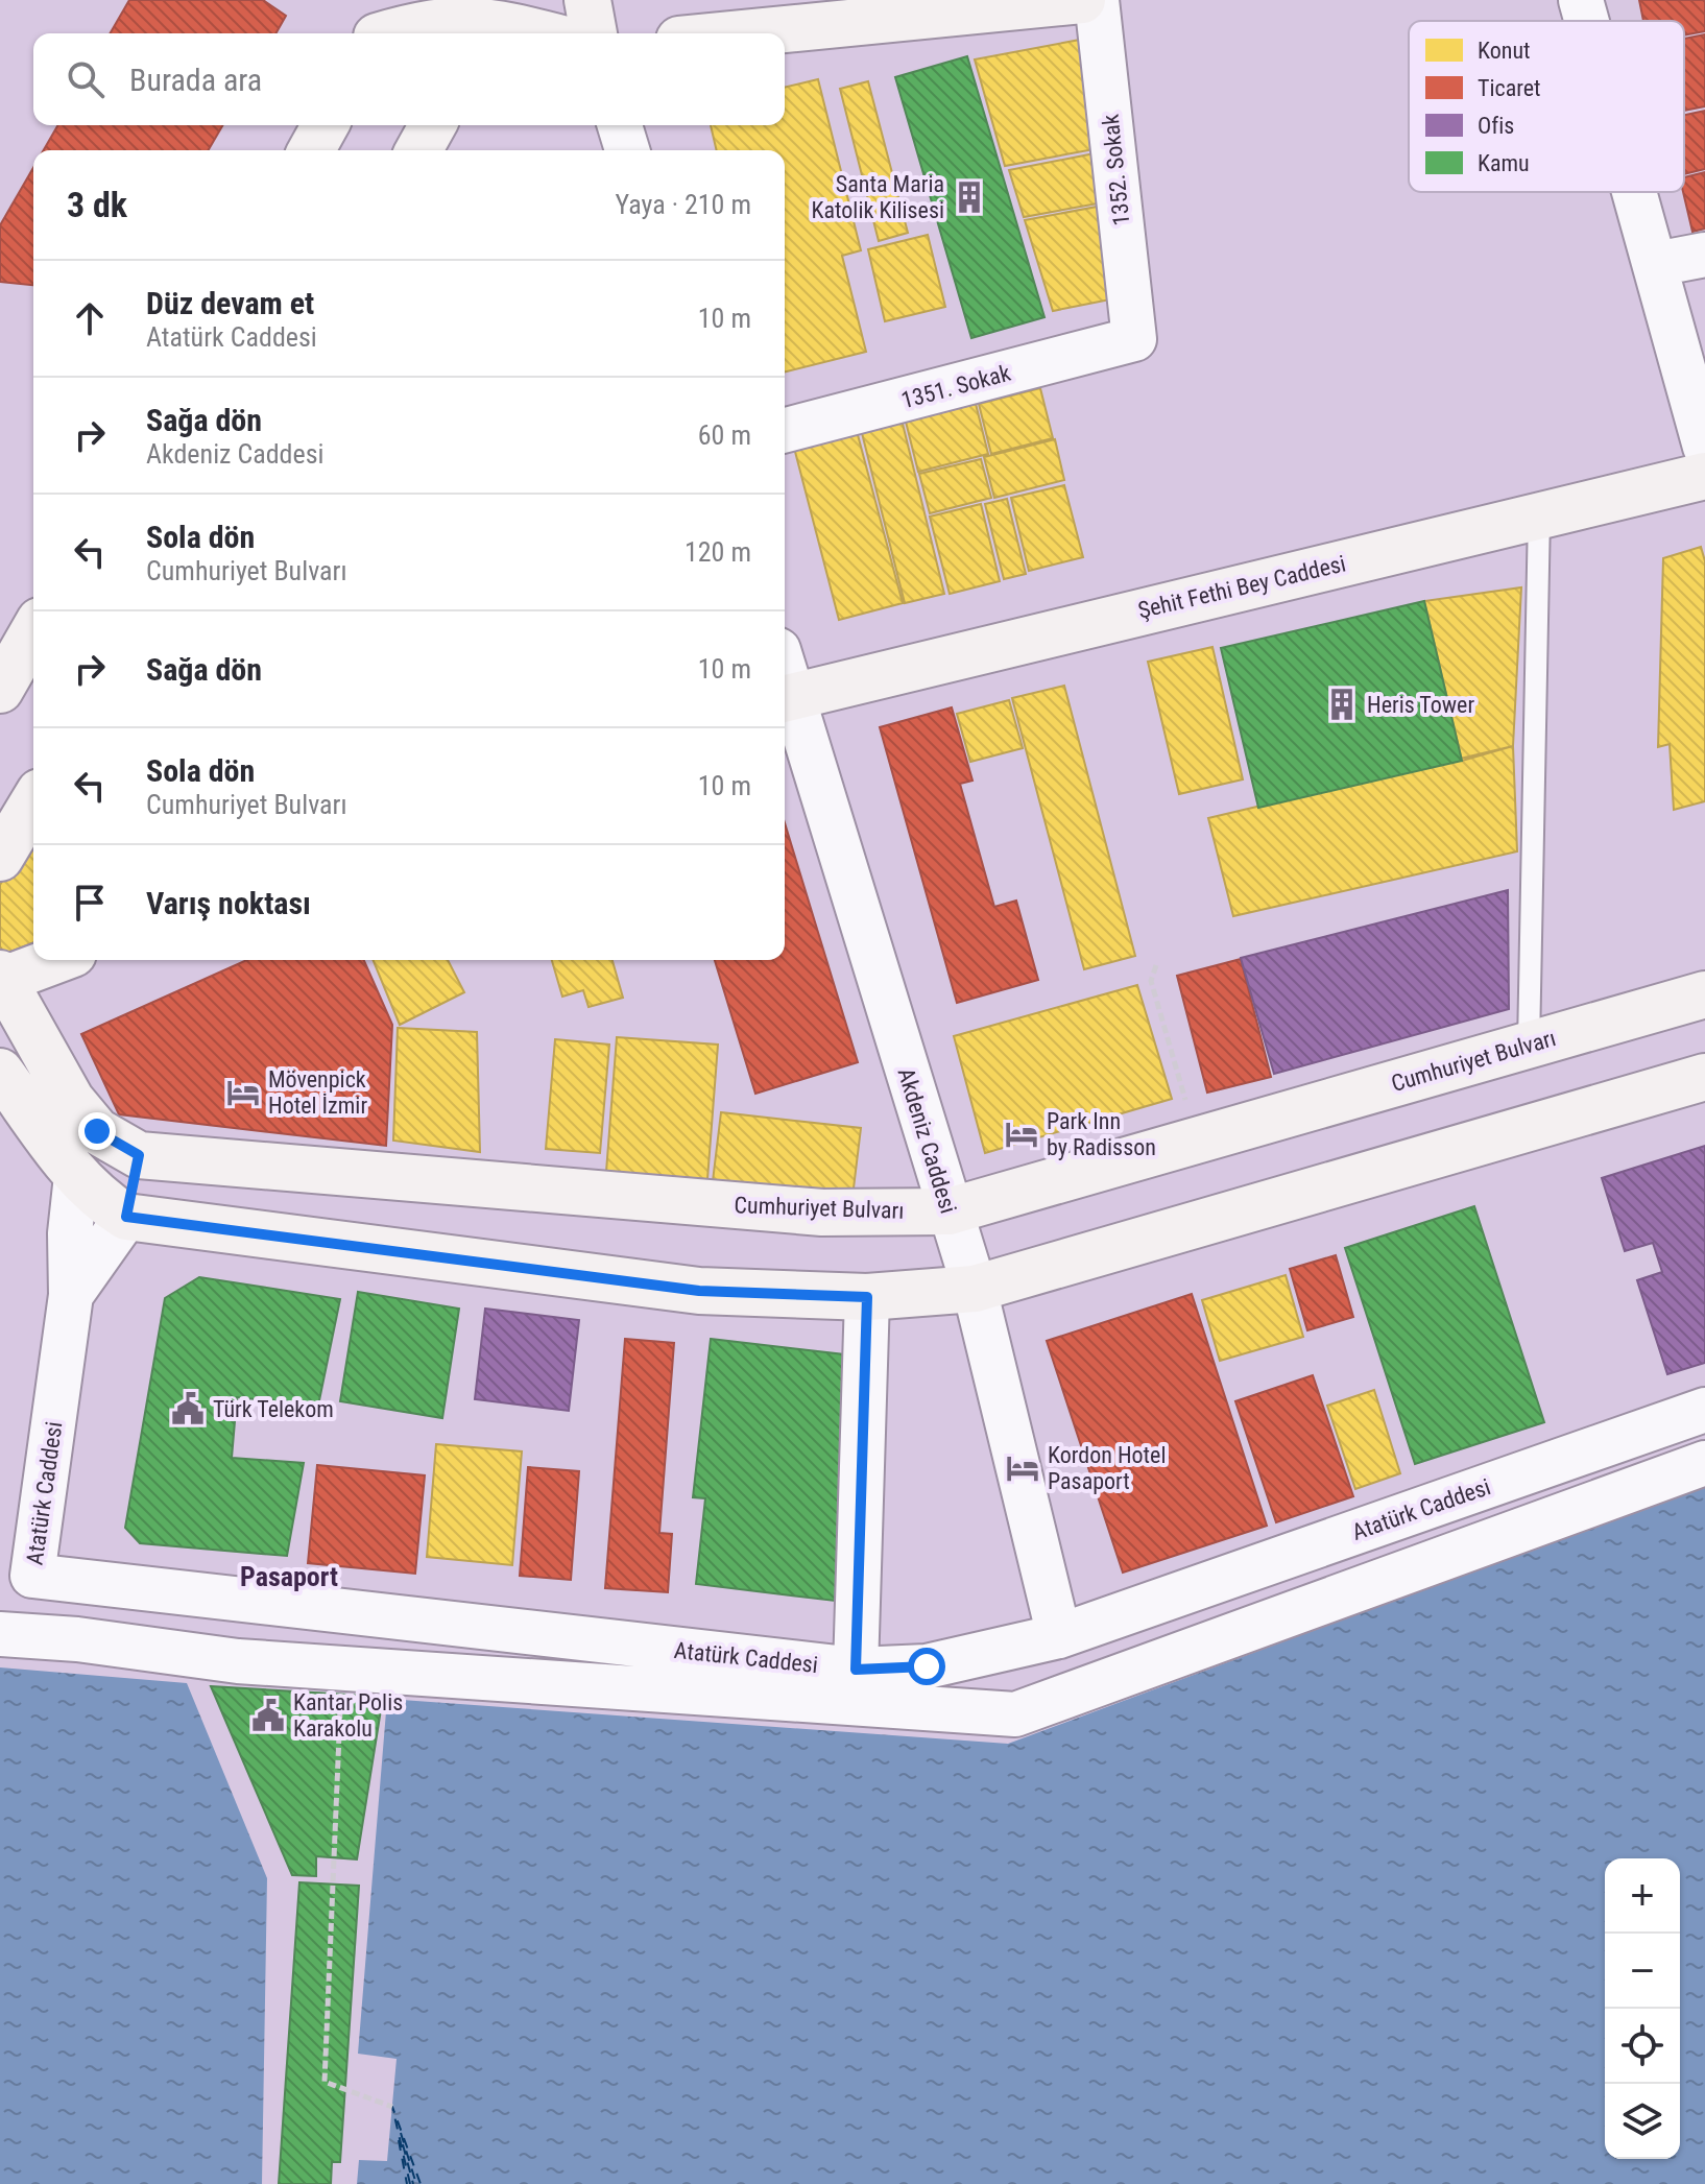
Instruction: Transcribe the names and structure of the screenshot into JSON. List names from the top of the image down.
{
  "streets": {
    "main road": ["Şehit Fethi Bey Caddesi", "Cumhuriyet Bulvarı"],
    "street": [
      "1352. Sokak",
      "1351. Sokak",
      "Akdeniz Caddesi",
      "Atatürk Caddesi"
    ]
  },
  "crossings": [
    ["1352. Sokak", "1351. Sokak"],
    ["Şehit Fethi Bey Caddesi", "Akdeniz Caddesi"],
    ["Cumhuriyet Bulvarı", "Akdeniz Caddesi"],
    ["Akdeniz Caddesi", "Atatürk Caddesi"]
  ],
  "districts": ["Pasaport"],
  "places": {
    "building": ["Santa Maria Katolik Kilisesi", "Heris Tower"],
    "hotel": ["Mövenpick Hotel İzmir", "Park Inn by Radisson", "Kordon Hotel Pasaport"],
    "public building": ["Türk Telekom", "Kantar Polis Karakolu"]
  },
  "legend": [
    "Konut",
    "Ticaret",
    "Ofis",
    "Kamu"
  ],
  "page": {
    "search": "Burada ara",
    "heading": ["3 dk", "Yaya · 210 m"],
    "list": [
      ["Düz devam et", "Atatürk Caddesi", "10 m"],
      ["Sağa dön", "Akdeniz Caddesi", "60 m"],
      ["Sola dön", "Cumhuriyet Bulvarı", "120 m"],
      ["Sağa dön", "10 m"],
      ["Sola dön", "Cumhuriyet Bulvarı", "10 m"],
      "Varış noktası"
    ],
    "map_buttons": ["+", "−"]
  }
}
